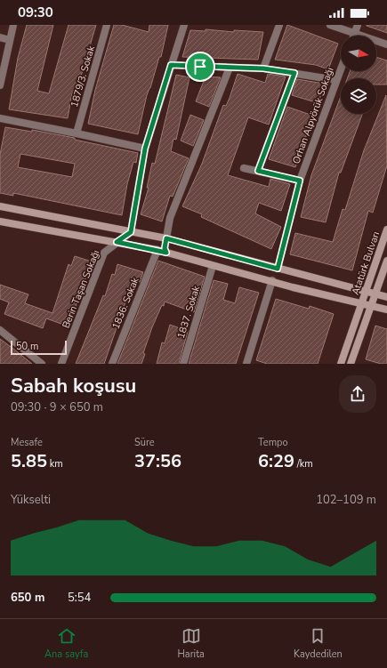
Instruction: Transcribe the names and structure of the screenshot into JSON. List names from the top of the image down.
{
  "streets": {
    "main road": ["Atatürk Bulvarı"],
    "street": [
      "1879/3. Sokak",
      "Orhan Alpyörük Sokağı",
      "Berin Taşan Sokağı",
      "1836. Sokak",
      "1837. Sokak"
    ]
  },
  "scale_bar": "50 m",
  "north": "right",
  "page": {
    "status": "09:30",
    "scale": "50 m",
    "heading": ["Sabah koşusu", "09:30 · 9 × 650 m"],
    "stats": [
      ["Mesafe", "5.85 km"],
      ["Süre", "37:56"],
      ["Tempo", "6:29 /km"]
    ],
    "chart": ["Yükselti", "102–109 m"],
    "list": [
      {
        "name": "650 m",
        "note": "5:54"
      }
    ],
    "tabs": ["Ana sayfa", "Harita", "Kaydedilen"]
  }
}
